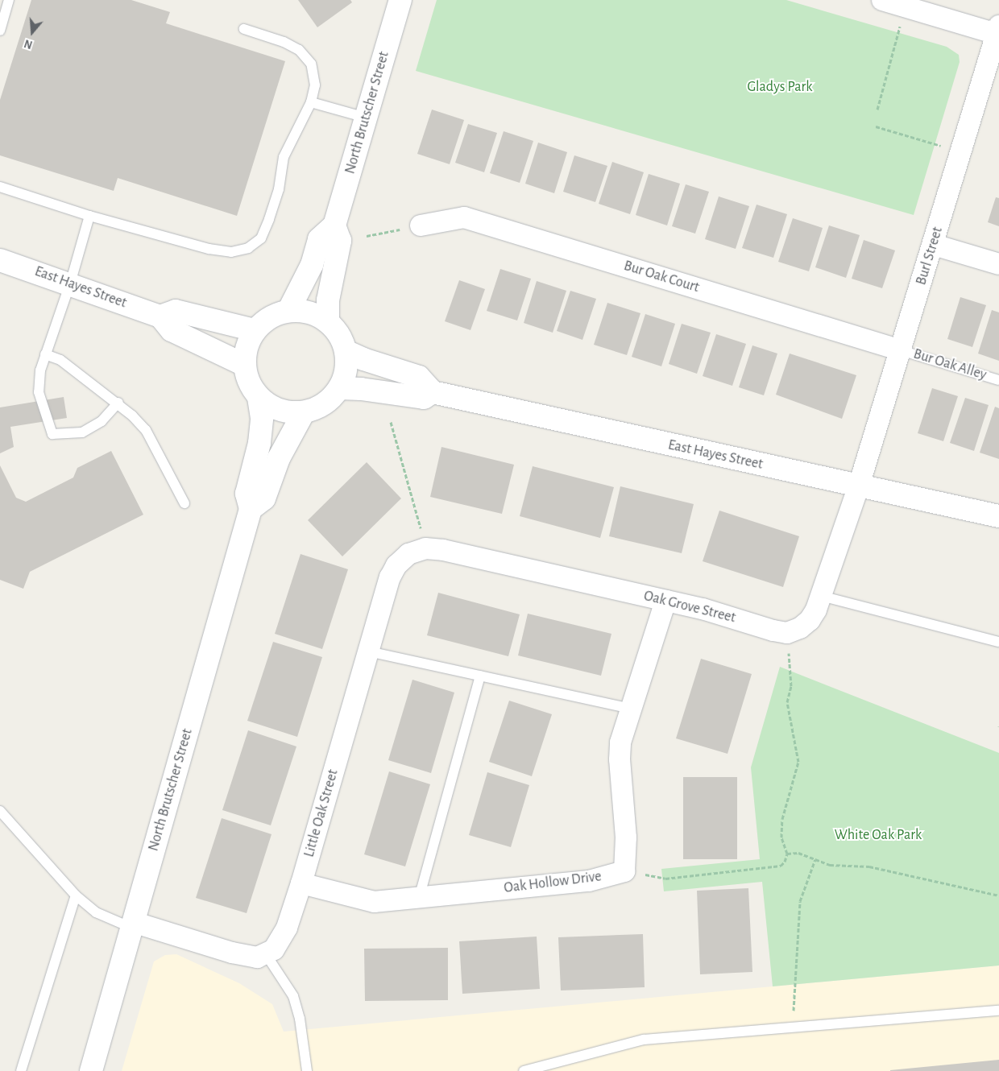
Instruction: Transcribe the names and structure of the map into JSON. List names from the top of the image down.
{
  "streets": {
    "street": [
      "North Brutscher Street",
      "Burl Street",
      "Bur Oak Court",
      "East Hayes Street",
      "Oak Grove Street",
      "Little Oak Street",
      "Oak Hollow Drive"
    ],
    "lane": ["Bur Oak Alley"]
  },
  "crossings": [
    ["North Brutscher Street", "East Hayes Street"],
    ["Burl Street", "Bur Oak Court"],
    ["Burl Street", "East Hayes Street"],
    ["Burl Street", "Bur Oak Alley"],
    ["Bur Oak Court", "Bur Oak Alley"],
    ["Oak Grove Street", "Little Oak Street"],
    ["Little Oak Street", "Oak Hollow Drive"]
  ],
  "parks": ["Gladys Park", "White Oak Park"],
  "north": "bottom"
}
